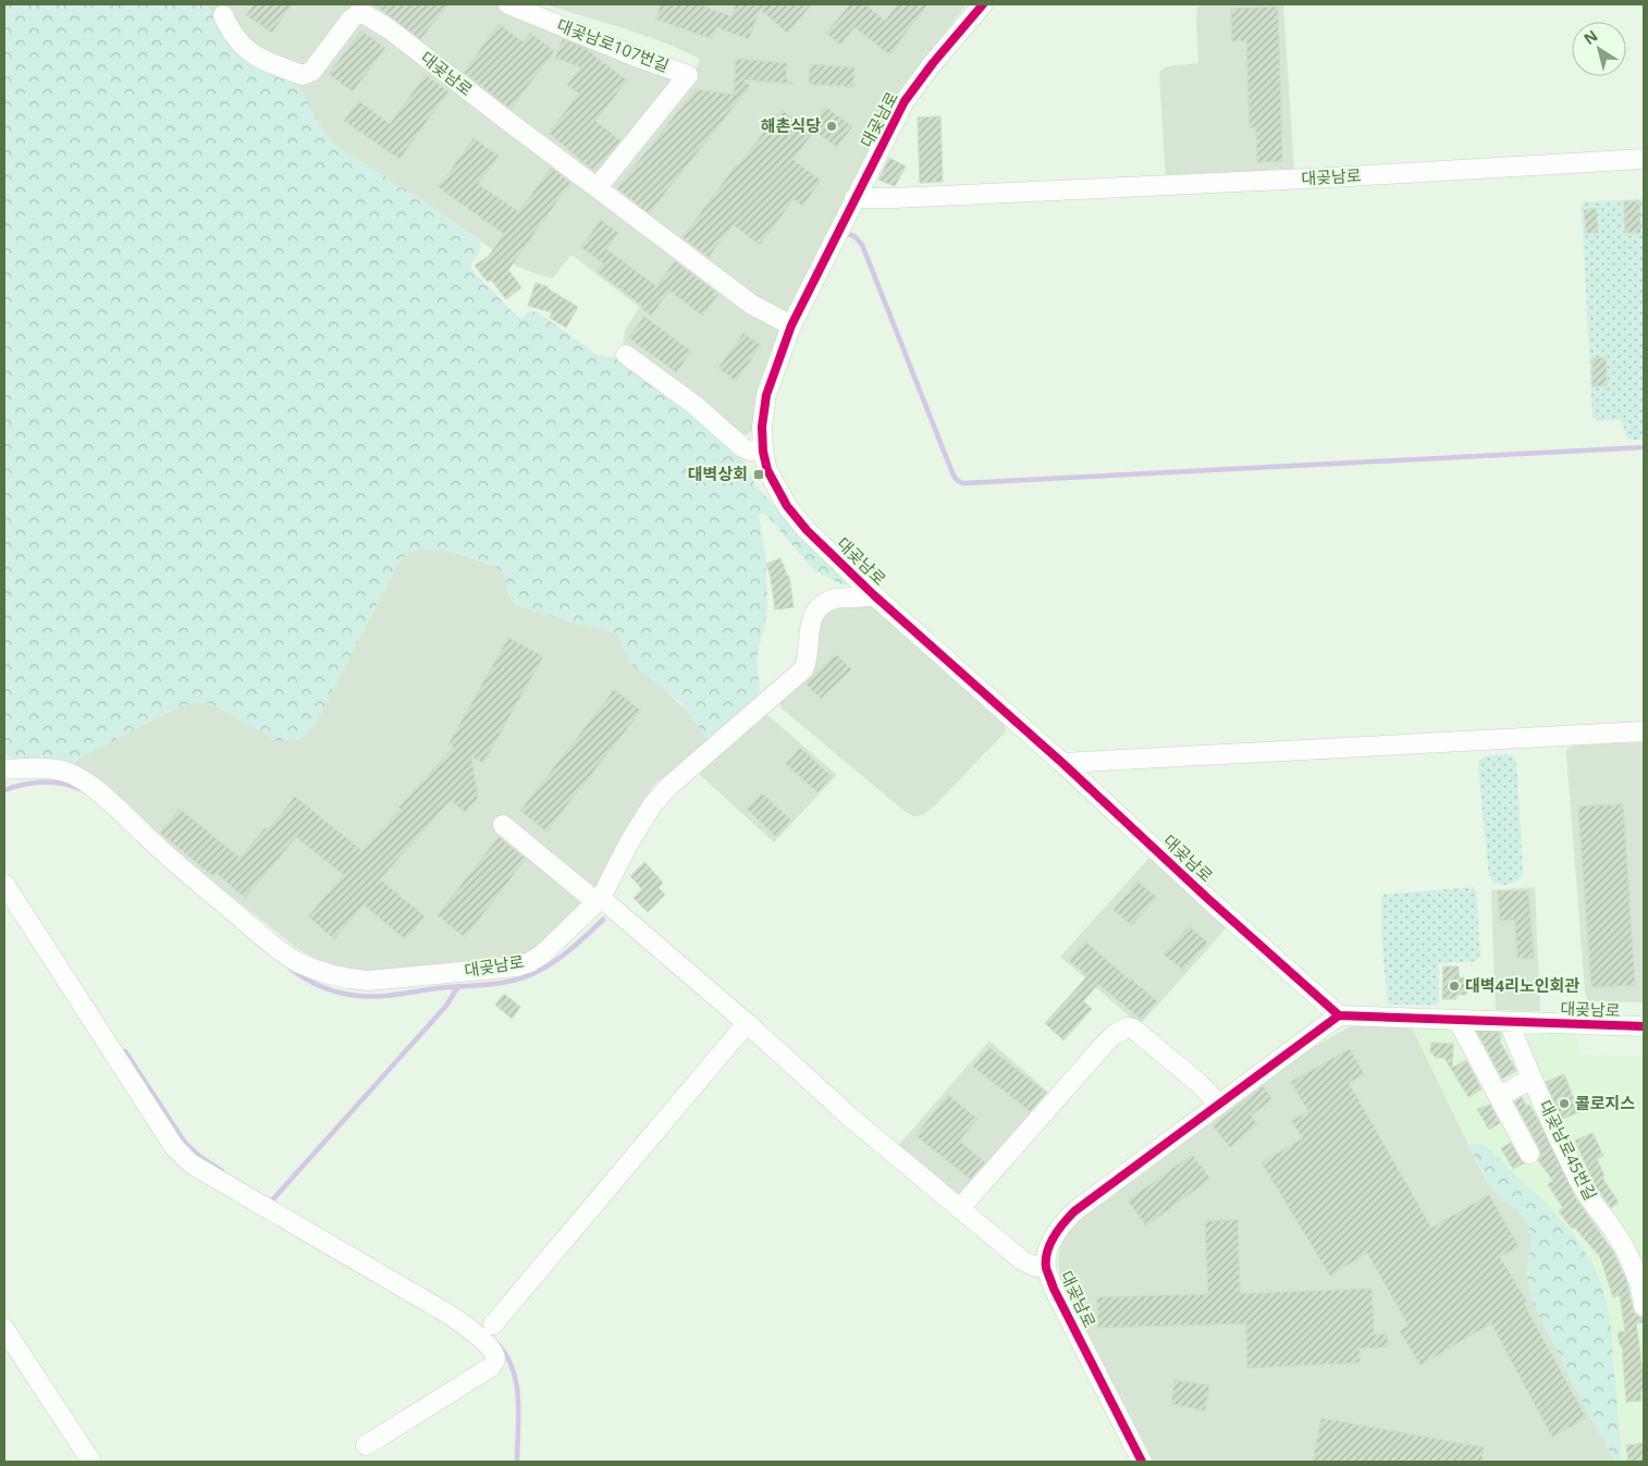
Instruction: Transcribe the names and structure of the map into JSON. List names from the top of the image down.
{
  "streets": {
    "street": ["대곶남로107번길", "대곶남로", "대곶남로45번길"]
  },
  "crossings": [
    ["대곶남로107번길", "대곶남로"],
    ["대곶남로", "대곶남로45번길"]
  ],
  "places": {
    "other": ["해촌식당", "대벽4리노인회관", "콜로지스"],
    "transit": ["대벽상회"]
  },
  "north": "top left"
}
